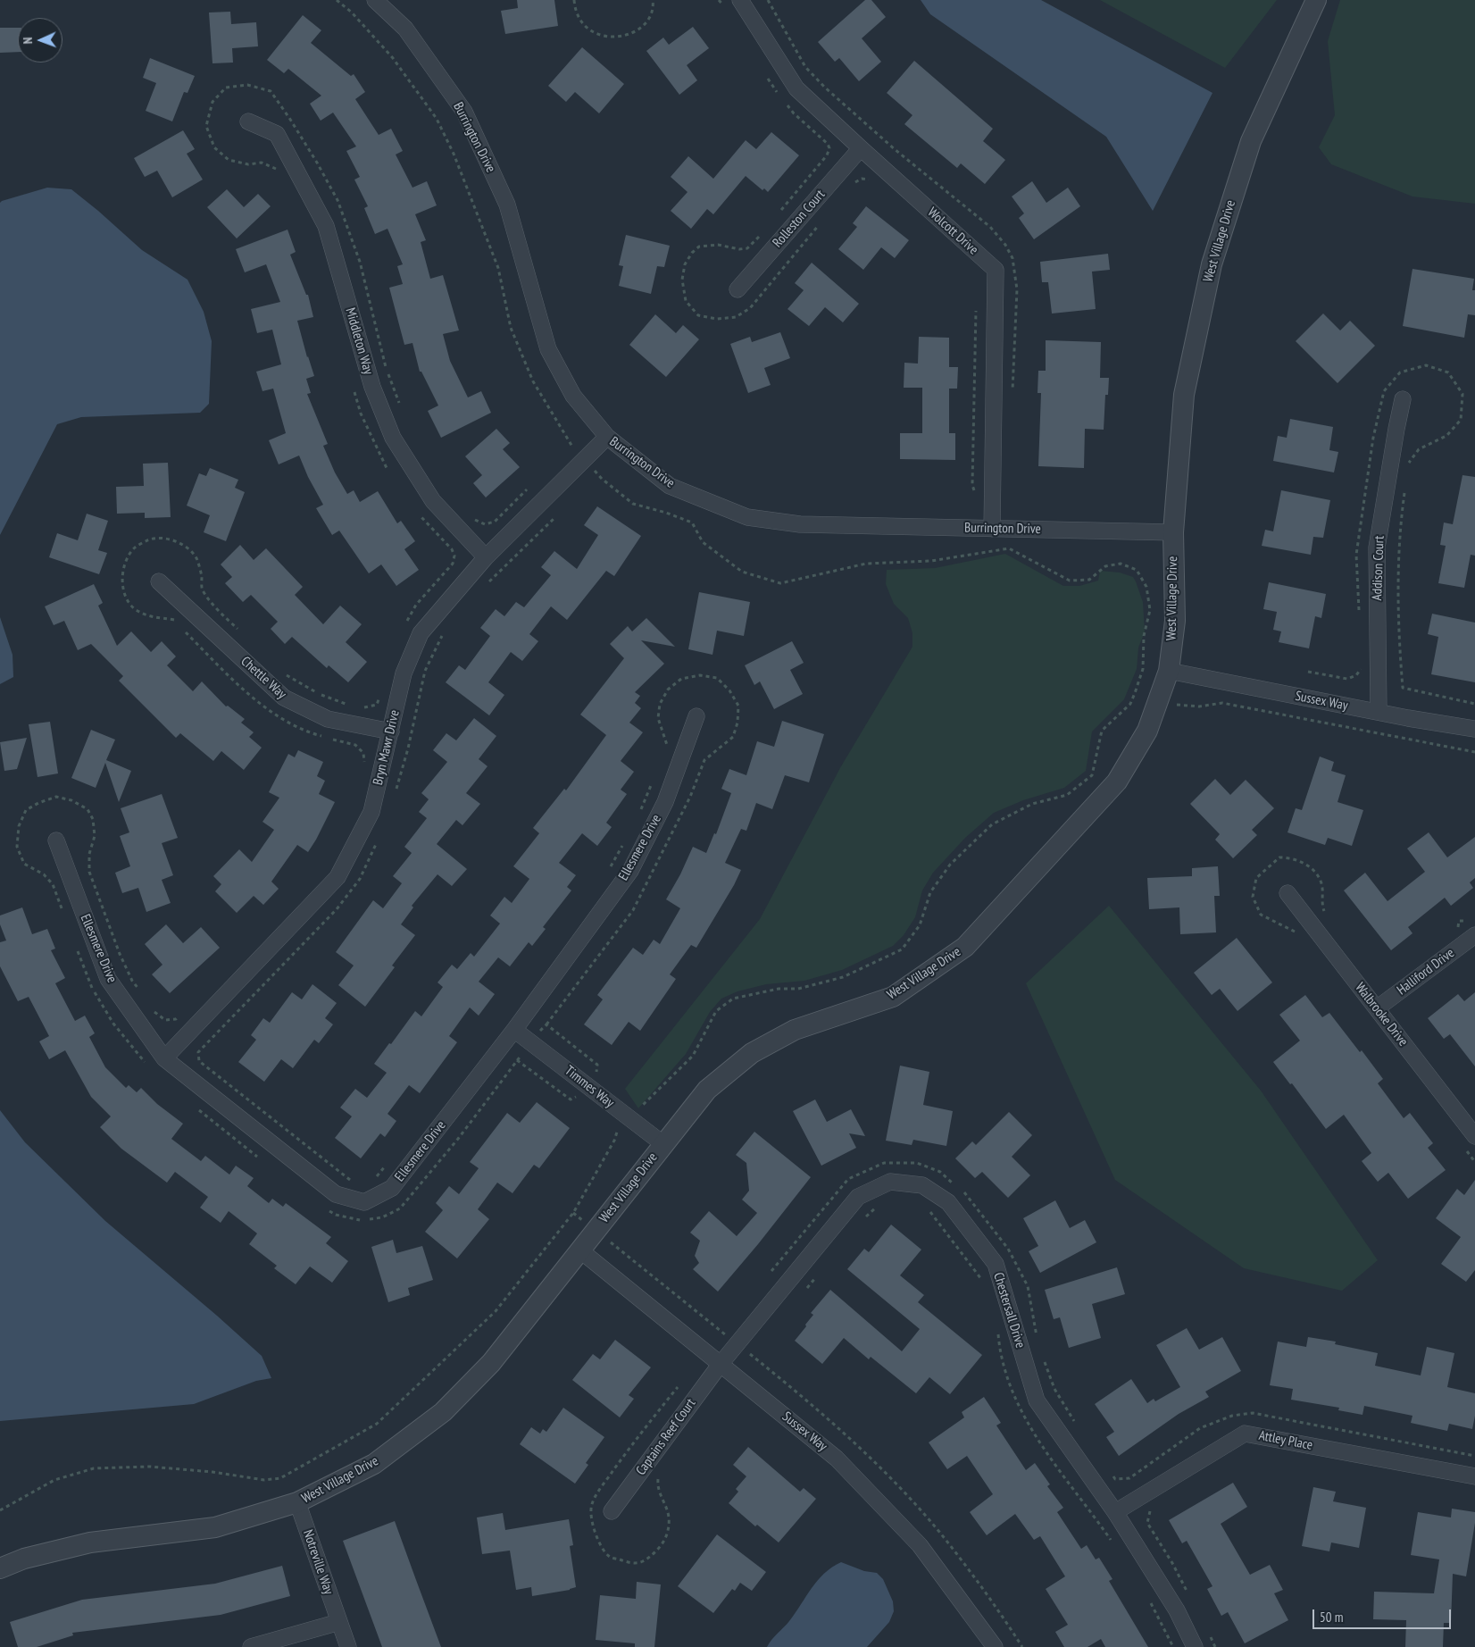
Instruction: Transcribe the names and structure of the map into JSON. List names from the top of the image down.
{
  "streets": {
    "street": [
      "Burrington Drive",
      "Rolleston Court",
      "Wolcott Drive",
      "West Village Drive",
      "Middleton Way",
      "Addison Court",
      "Chettle Way",
      "Sussex Way",
      "Bryn Mawr Drive",
      "Ellesmere Drive",
      "Halliford Drive",
      "Walbrooke Drive",
      "Timmes Way",
      "Chestersall Drive",
      "Captains Reef Court",
      "Attley Place",
      "Notreville Way"
    ]
  },
  "crossings": [
    ["Burrington Drive", "Wolcott Drive"],
    ["Burrington Drive", "West Village Drive"],
    ["Burrington Drive", "Bryn Mawr Drive"],
    ["Rolleston Court", "Wolcott Drive"],
    ["West Village Drive", "Sussex Way"],
    ["West Village Drive", "Timmes Way"],
    ["West Village Drive", "Notreville Way"],
    ["Middleton Way", "Bryn Mawr Drive"],
    ["Addison Court", "Sussex Way"],
    ["Chettle Way", "Bryn Mawr Drive"],
    ["Sussex Way", "Chestersall Drive"],
    ["Sussex Way", "Captains Reef Court"],
    ["Bryn Mawr Drive", "Ellesmere Drive"],
    ["Ellesmere Drive", "Timmes Way"],
    ["Halliford Drive", "Walbrooke Drive"],
    ["Chestersall Drive", "Captains Reef Court"],
    ["Chestersall Drive", "Attley Place"]
  ],
  "scale_bar": "50 m",
  "north": "left"
}
